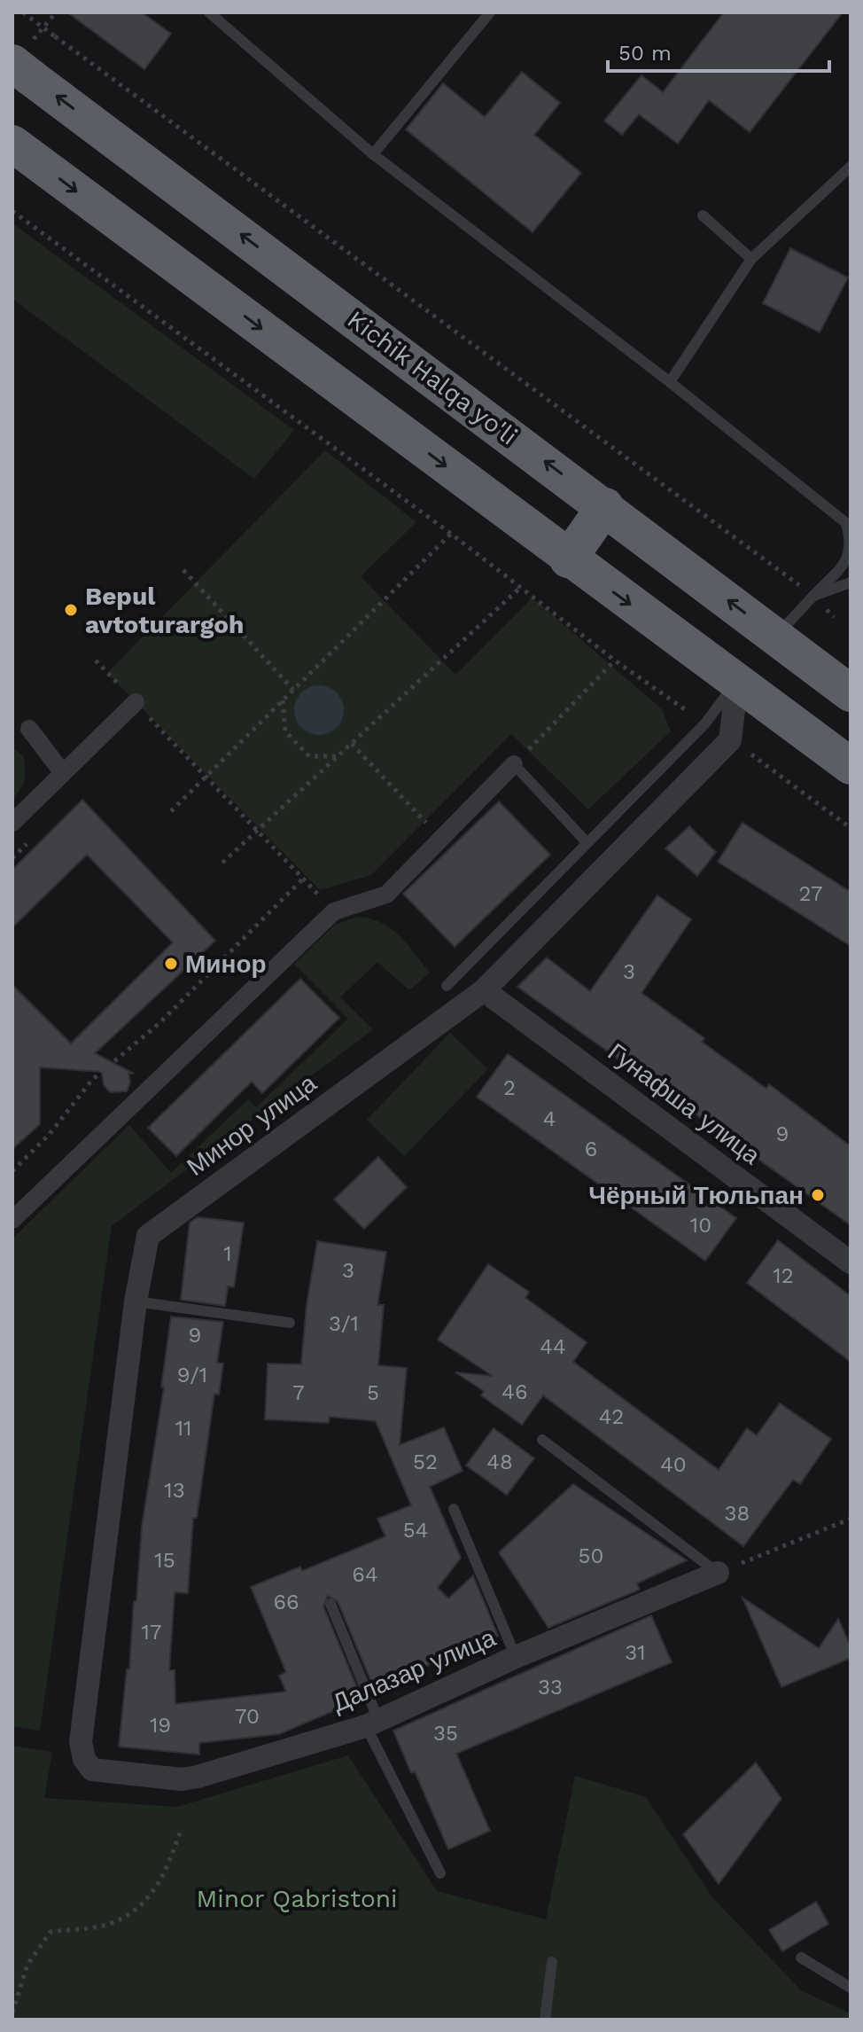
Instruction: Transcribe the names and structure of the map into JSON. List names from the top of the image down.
{
  "streets": {
    "highway": ["Kichik Halqa yo'li"],
    "street": ["Гунафша улица", "Минор улица", "Далазар улица"]
  },
  "crossings": [
    ["Гунафша улица", "Минор улица"],
    ["Минор улица", "Далазар улица"]
  ],
  "parks": ["Minor Qabristoni"],
  "places": ["Bepul avtoturargoh", "Минор", "Чёрный Тюльпан"],
  "house_numbers": [
    "27",
    "3",
    "2",
    "4",
    "9",
    "6",
    "10",
    "1",
    "3",
    "12",
    "3/1",
    "9",
    "44",
    "9/1",
    "46",
    "7",
    "5",
    "42",
    "11",
    "52",
    "48",
    "40",
    "13",
    "38",
    "54",
    "50",
    "15",
    "64",
    "66",
    "17",
    "31",
    "33",
    "70",
    "19",
    "35"
  ],
  "scale_bar": "50 m"
}
